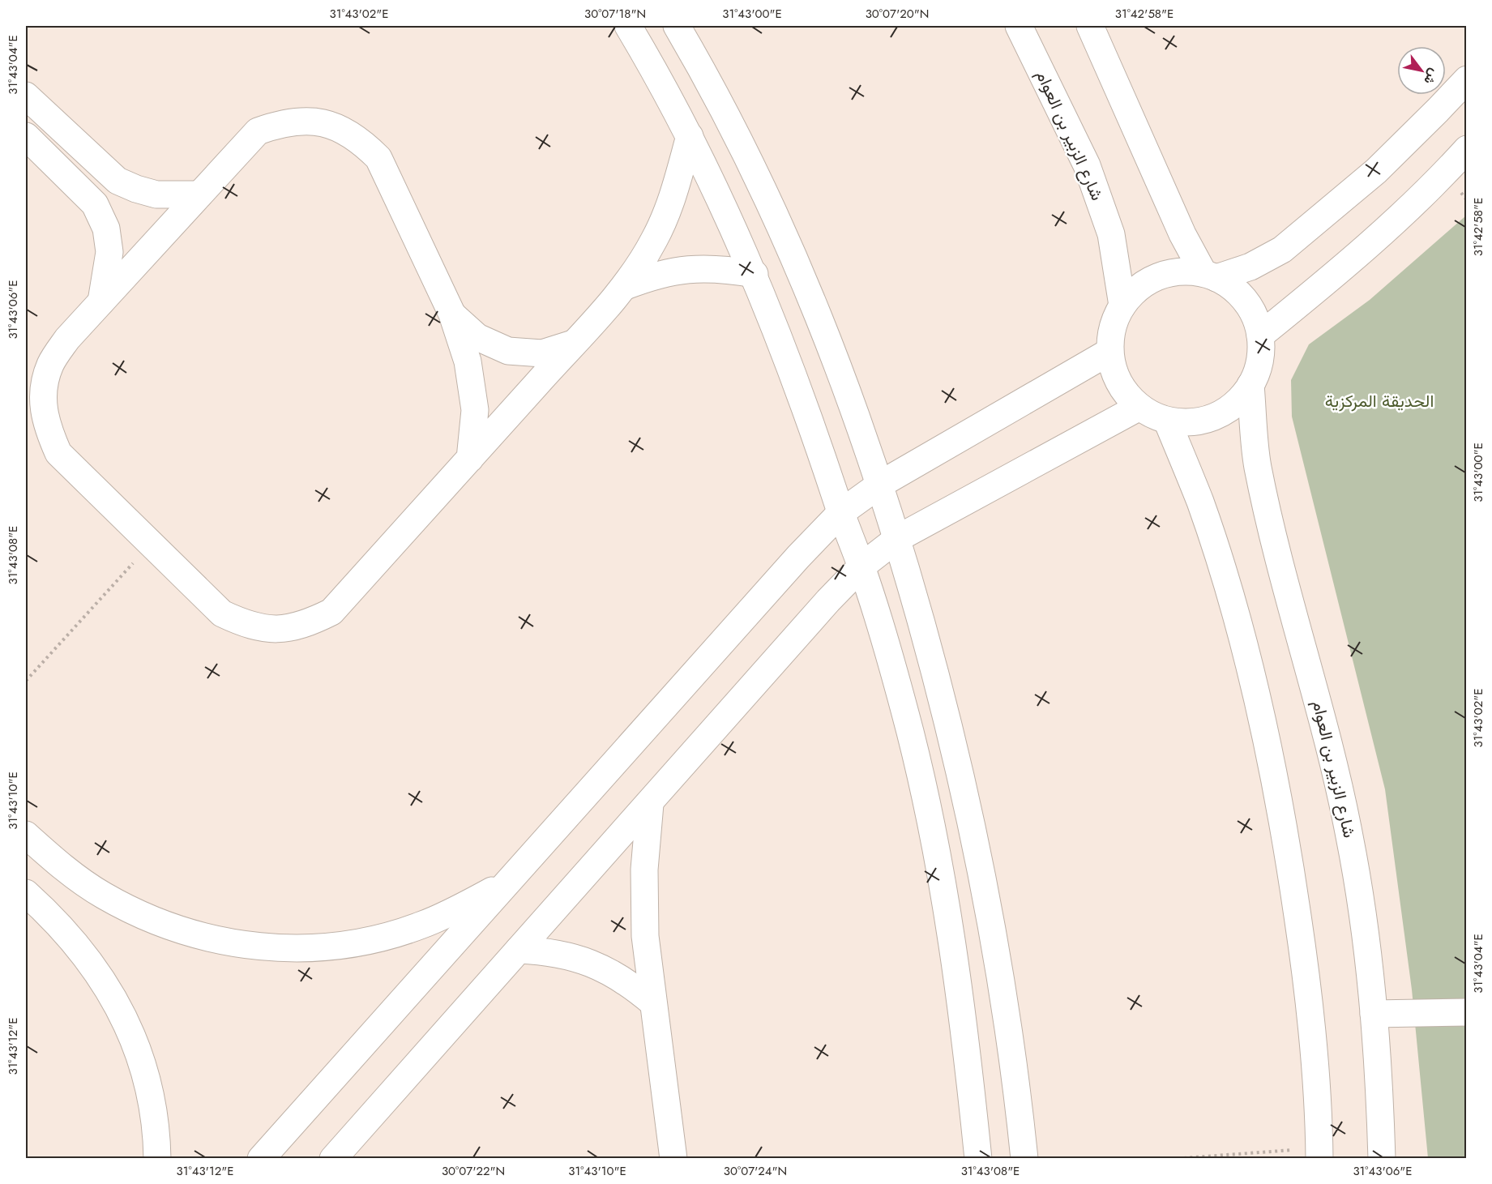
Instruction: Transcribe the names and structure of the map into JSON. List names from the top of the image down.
{
  "streets": {
    "street": ["شارع الزبير بن العوام"]
  },
  "parks": ["الحديقة المركزية"],
  "north": "bottom right",
  "coordinates": [
    "31°43'02\"E",
    "30°07'18\"N",
    "31°43'00\"E",
    "30°07'20\"N",
    "31°42'58\"E",
    "31°43'04\"E",
    "31°43'06\"E",
    "31°43'08\"E",
    "31°43'10\"E",
    "31°43'12\"E",
    "30°07'22\"N",
    "30°07'24\"N"
  ]
}
